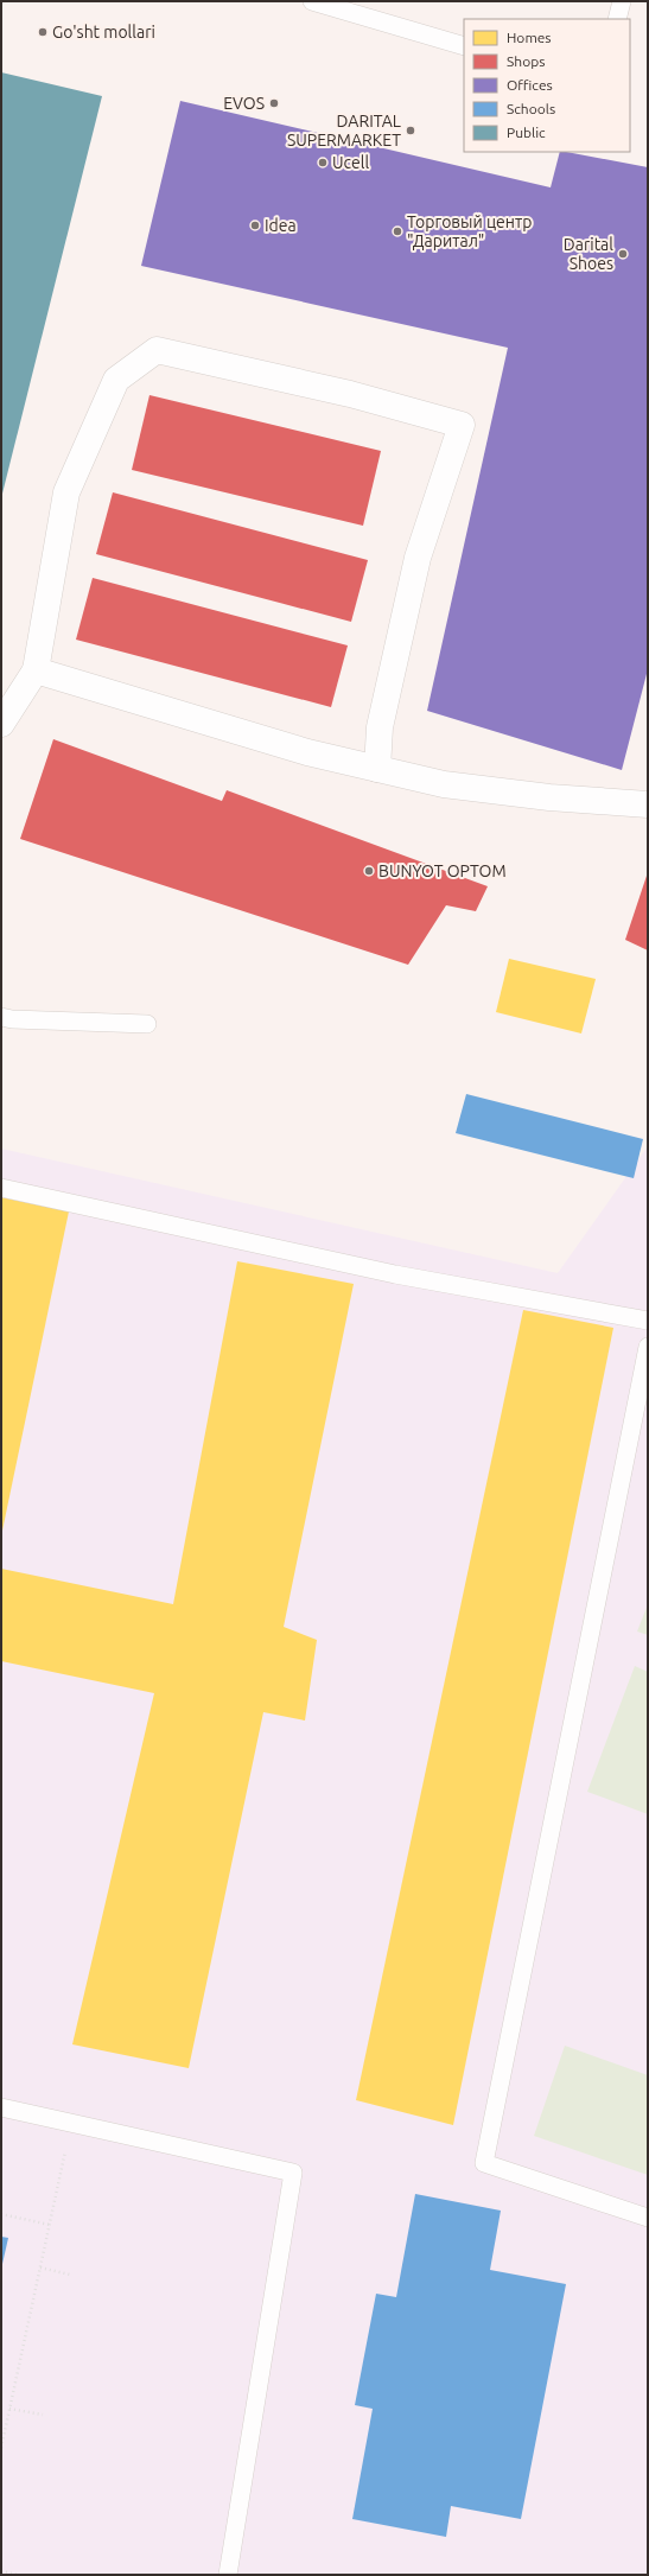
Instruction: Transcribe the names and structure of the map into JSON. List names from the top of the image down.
{
  "places": [
    "Go'sht mollari",
    "EVOS",
    "DARITAL SUPERMARKET",
    "Ucell",
    "Idea",
    "Торговый центр \"Даритал\"",
    "Darital Shoes",
    "BUNYOT OPTOM"
  ],
  "legend": [
    "Homes",
    "Shops",
    "Offices",
    "Schools",
    "Public"
  ]
}
